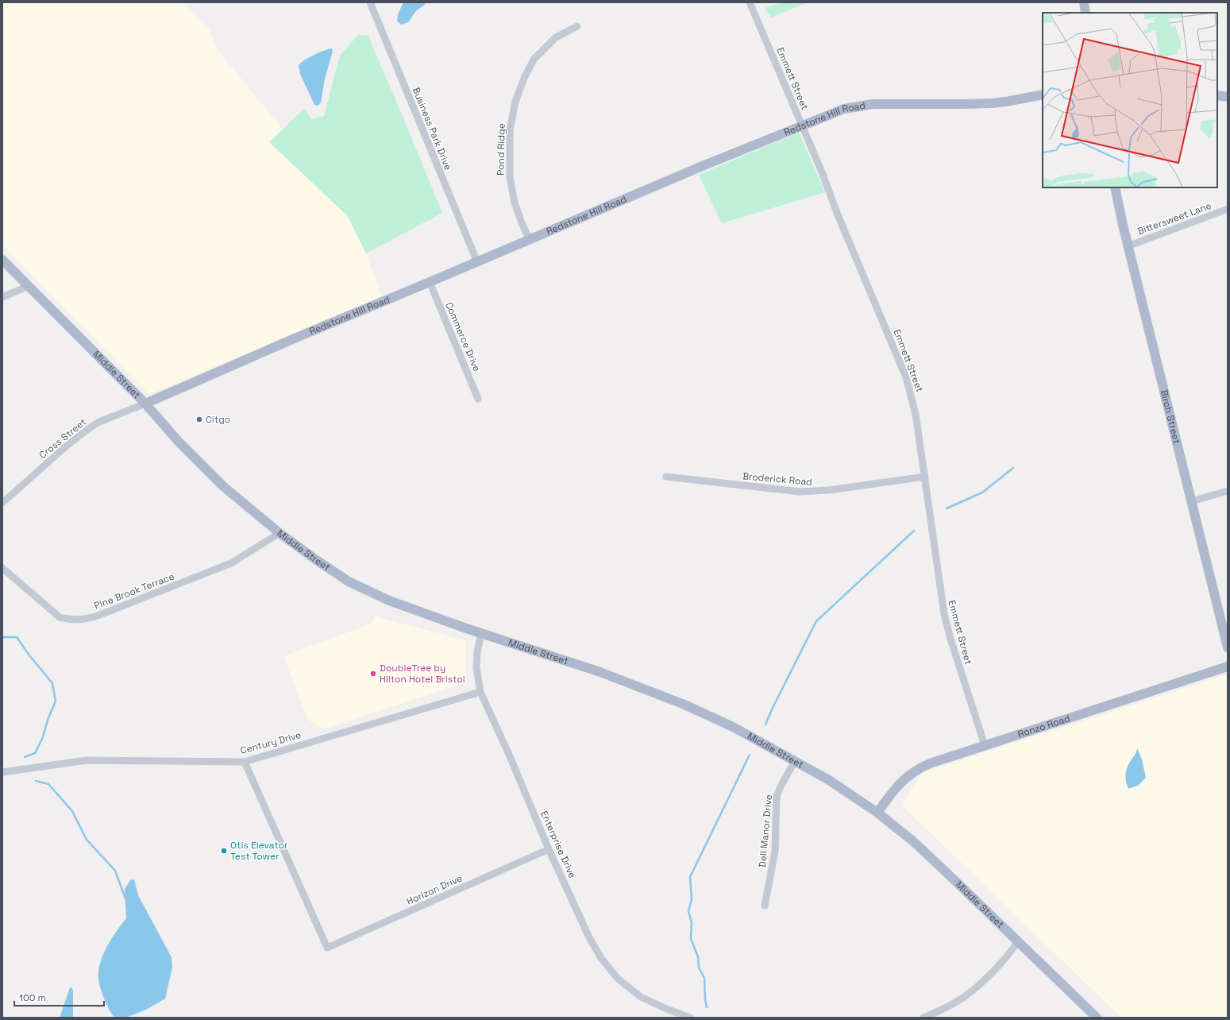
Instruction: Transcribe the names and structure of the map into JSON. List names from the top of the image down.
{
  "streets": {
    "main road": [
      "Redstone Hill Road",
      "Middle Street",
      "Birch Street",
      "Ronzo Road"
    ],
    "street": [
      "Emmett Street",
      "Business Park Drive",
      "Pond Ridge",
      "Bittersweet Lane",
      "Commerce Drive",
      "Cross Street",
      "Broderick Road",
      "Pine Brook Terrace",
      "Century Drive",
      "Dell Manor Drive",
      "Enterprise Drive",
      "Horizon Drive"
    ]
  },
  "crossings": [
    ["Emmett Street", "Redstone Hill Road"],
    ["Emmett Street", "Broderick Road"],
    ["Emmett Street", "Ronzo Road"],
    ["Redstone Hill Road", "Business Park Drive"],
    ["Redstone Hill Road", "Pond Ridge"],
    ["Redstone Hill Road", "Commerce Drive"],
    ["Redstone Hill Road", "Middle Street"],
    ["Redstone Hill Road", "Cross Street"],
    ["Bittersweet Lane", "Birch Street"],
    ["Middle Street", "Cross Street"],
    ["Middle Street", "Pine Brook Terrace"],
    ["Middle Street", "Ronzo Road"],
    ["Middle Street", "Dell Manor Drive"],
    ["Middle Street", "Enterprise Drive"],
    ["Century Drive", "Enterprise Drive"],
    ["Century Drive", "Horizon Drive"],
    ["Enterprise Drive", "Horizon Drive"]
  ],
  "places": ["Citgo", "DoubleTree by Hilton Hotel Bristol", "Otis Elevator Test Tower"],
  "scale_bar": "100 m"
}
